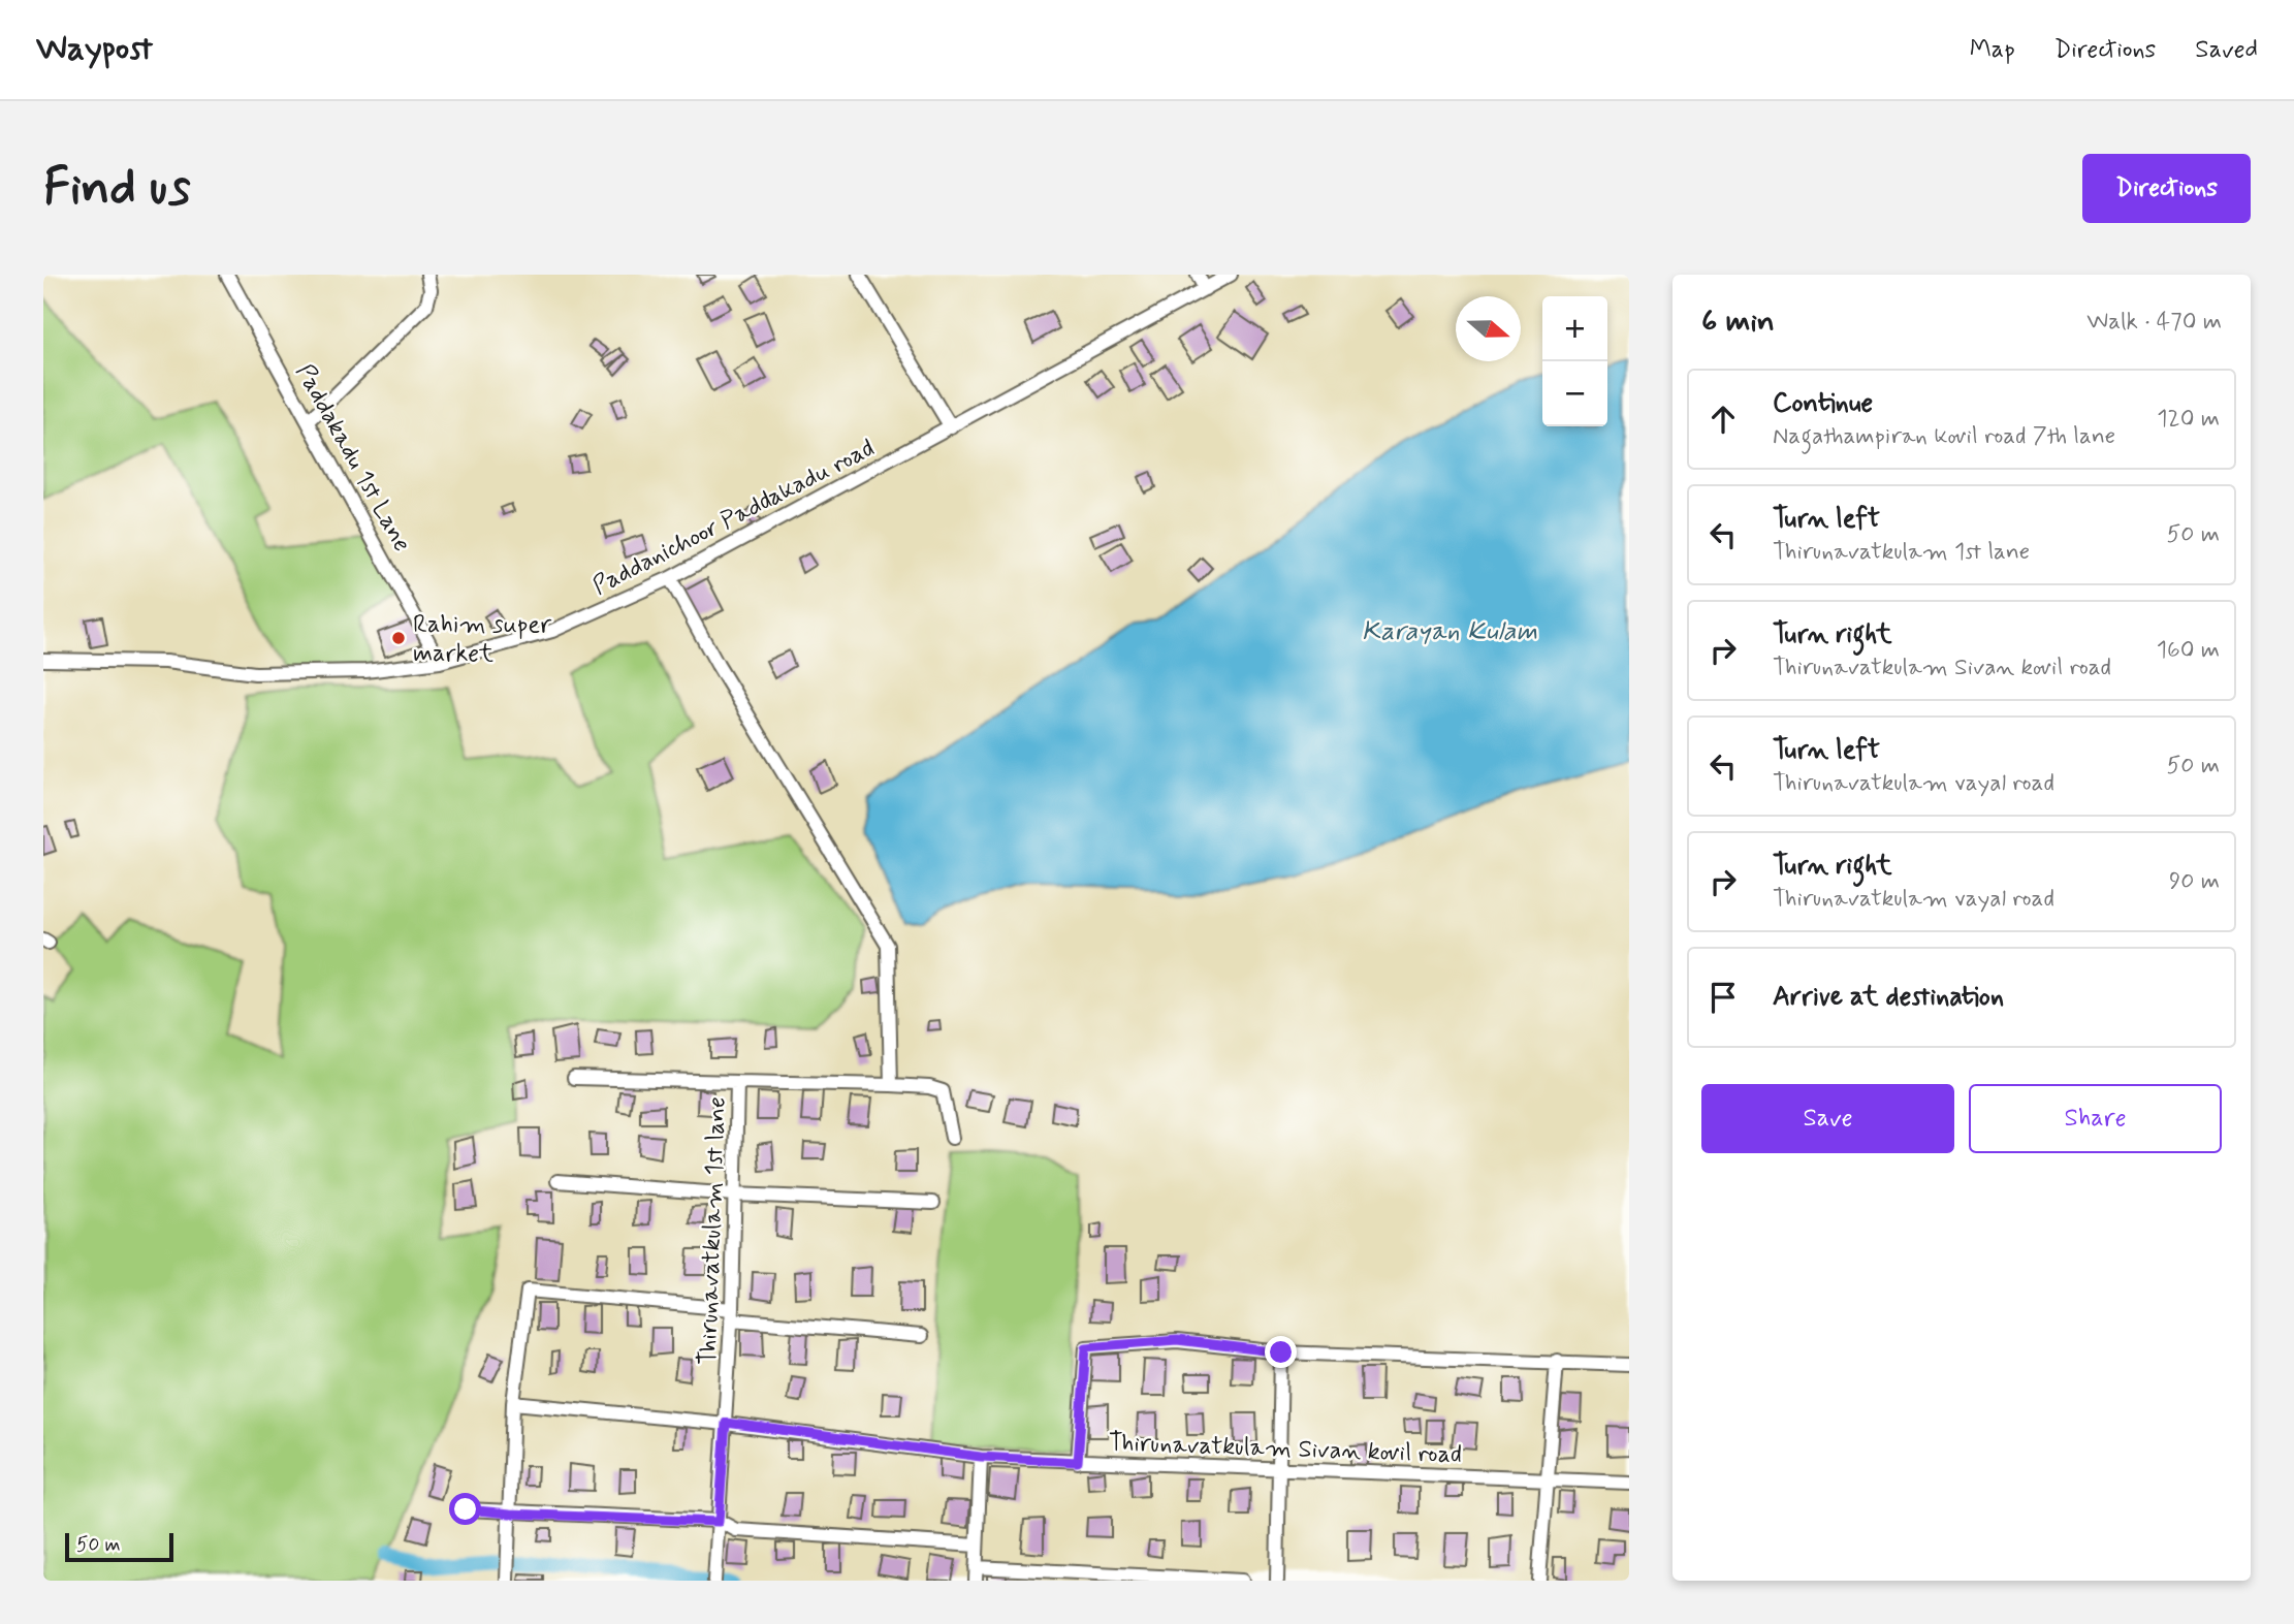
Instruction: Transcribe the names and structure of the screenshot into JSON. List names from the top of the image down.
{
  "streets": {
    "street": [
      "Paddakadu 1st Lane",
      "Paddanichoor Paddakadu road",
      "Thirunavatkulam 1st lane",
      "Thirunavatkulam Sivan kovil road"
    ]
  },
  "crossings": [
    ["Paddakadu 1st Lane", "Paddanichoor Paddakadu road"],
    ["Thirunavatkulam 1st lane", "Thirunavatkulam Sivan kovil road"]
  ],
  "water": ["Karayan Kulam"],
  "places": ["Rahim super market"],
  "scale_bar": "50 m",
  "north": "right",
  "page": {
    "header": "Waypost",
    "nav": ["Map", "Directions", "Saved"],
    "buttons": [
      "Directions",
      ["Save", "Share"]
    ],
    "title": "Find us",
    "heading": ["6 min", "Walk · 470 m"],
    "map_buttons": ["+", "−"],
    "list": [
      ["Continue", "Nagathampiran kovil road 7th lane", "120 m"],
      ["Turn left", "Thirunavatkulam 1st lane", "50 m"],
      ["Turn right", "Thirunavatkulam Sivan kovil road", "160 m"],
      ["Turn left", "Thirunavatkulam vayal road", "50 m"],
      ["Turn right", "Thirunavatkulam vayal road", "90 m"],
      "Arrive at destination"
    ],
    "scale": "50 m"
  }
}
